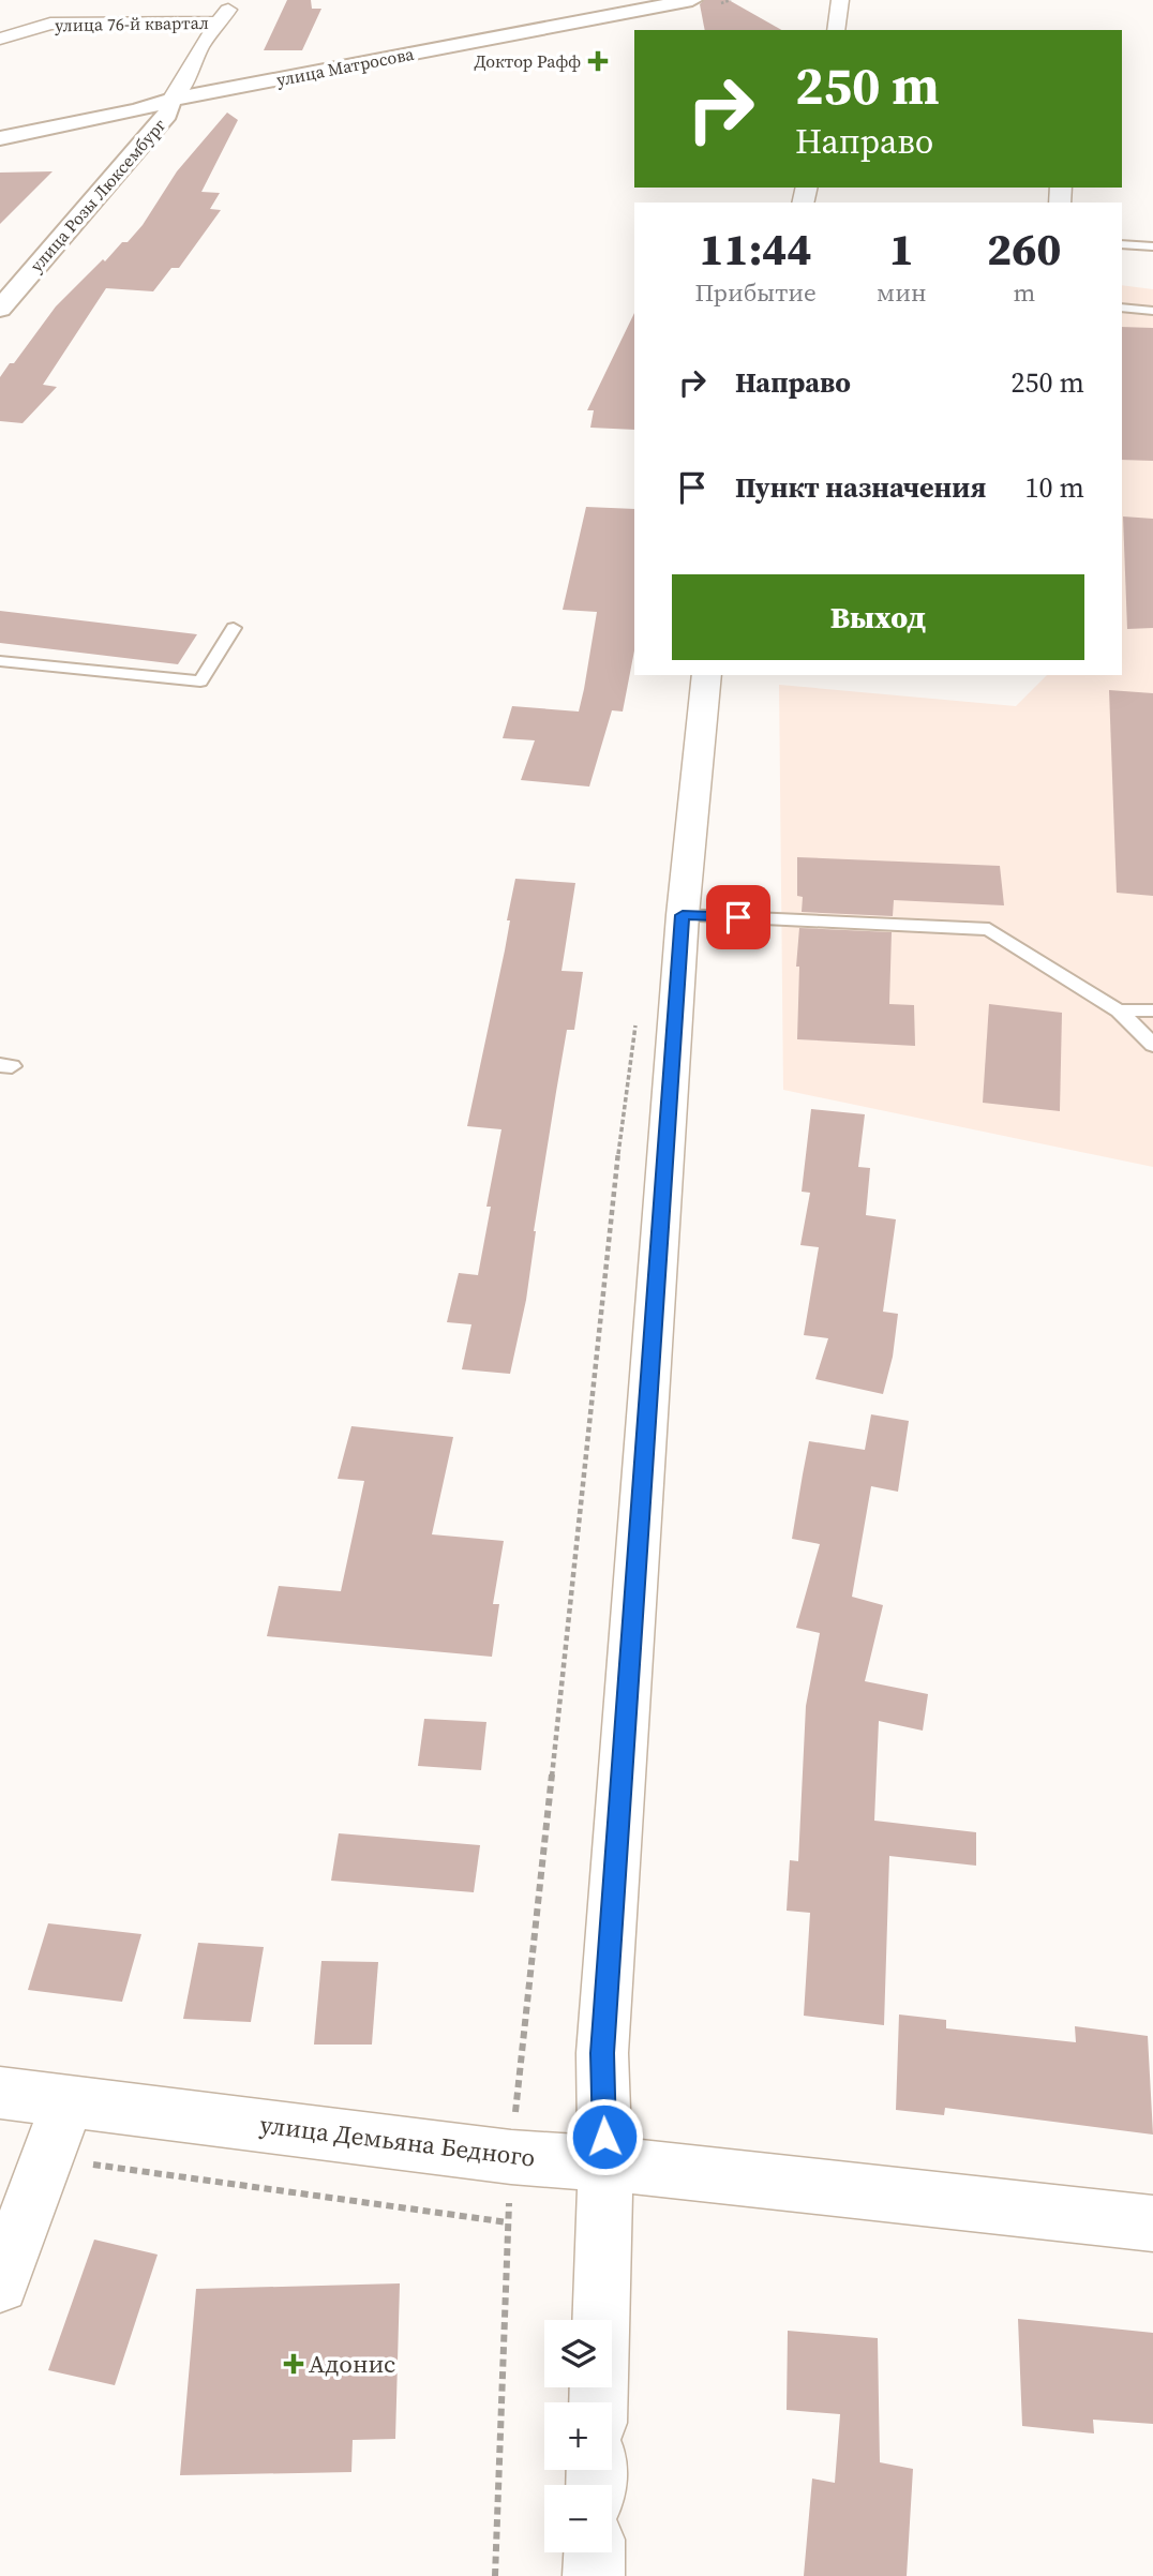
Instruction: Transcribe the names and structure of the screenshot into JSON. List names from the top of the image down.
{
  "streets": {
    "street": [
      "улица 76-й квартал",
      "улица Матросова",
      "улица Розы Люксембург",
      "улица Демьяна Бедного"
    ]
  },
  "crossings": [
    ["улица 76-й квартал", "улица Розы Люксембург"],
    ["улица Матросова", "улица Розы Люксембург"]
  ],
  "places": {
    "health": ["Доктор Рафф", "Адонис"]
  },
  "page": {
    "turn": ["250 m", "Направо"],
    "eta": [
      "11:44",
      "Прибытие",
      "1",
      "мин",
      "260",
      "m"
    ],
    "list": [
      {
        "name": "Направо",
        "value": "250 m"
      },
      {
        "name": "Пункт назначения",
        "value": "10 m"
      }
    ],
    "buttons": "Выход",
    "map_buttons": ["+", "−"]
  }
}
